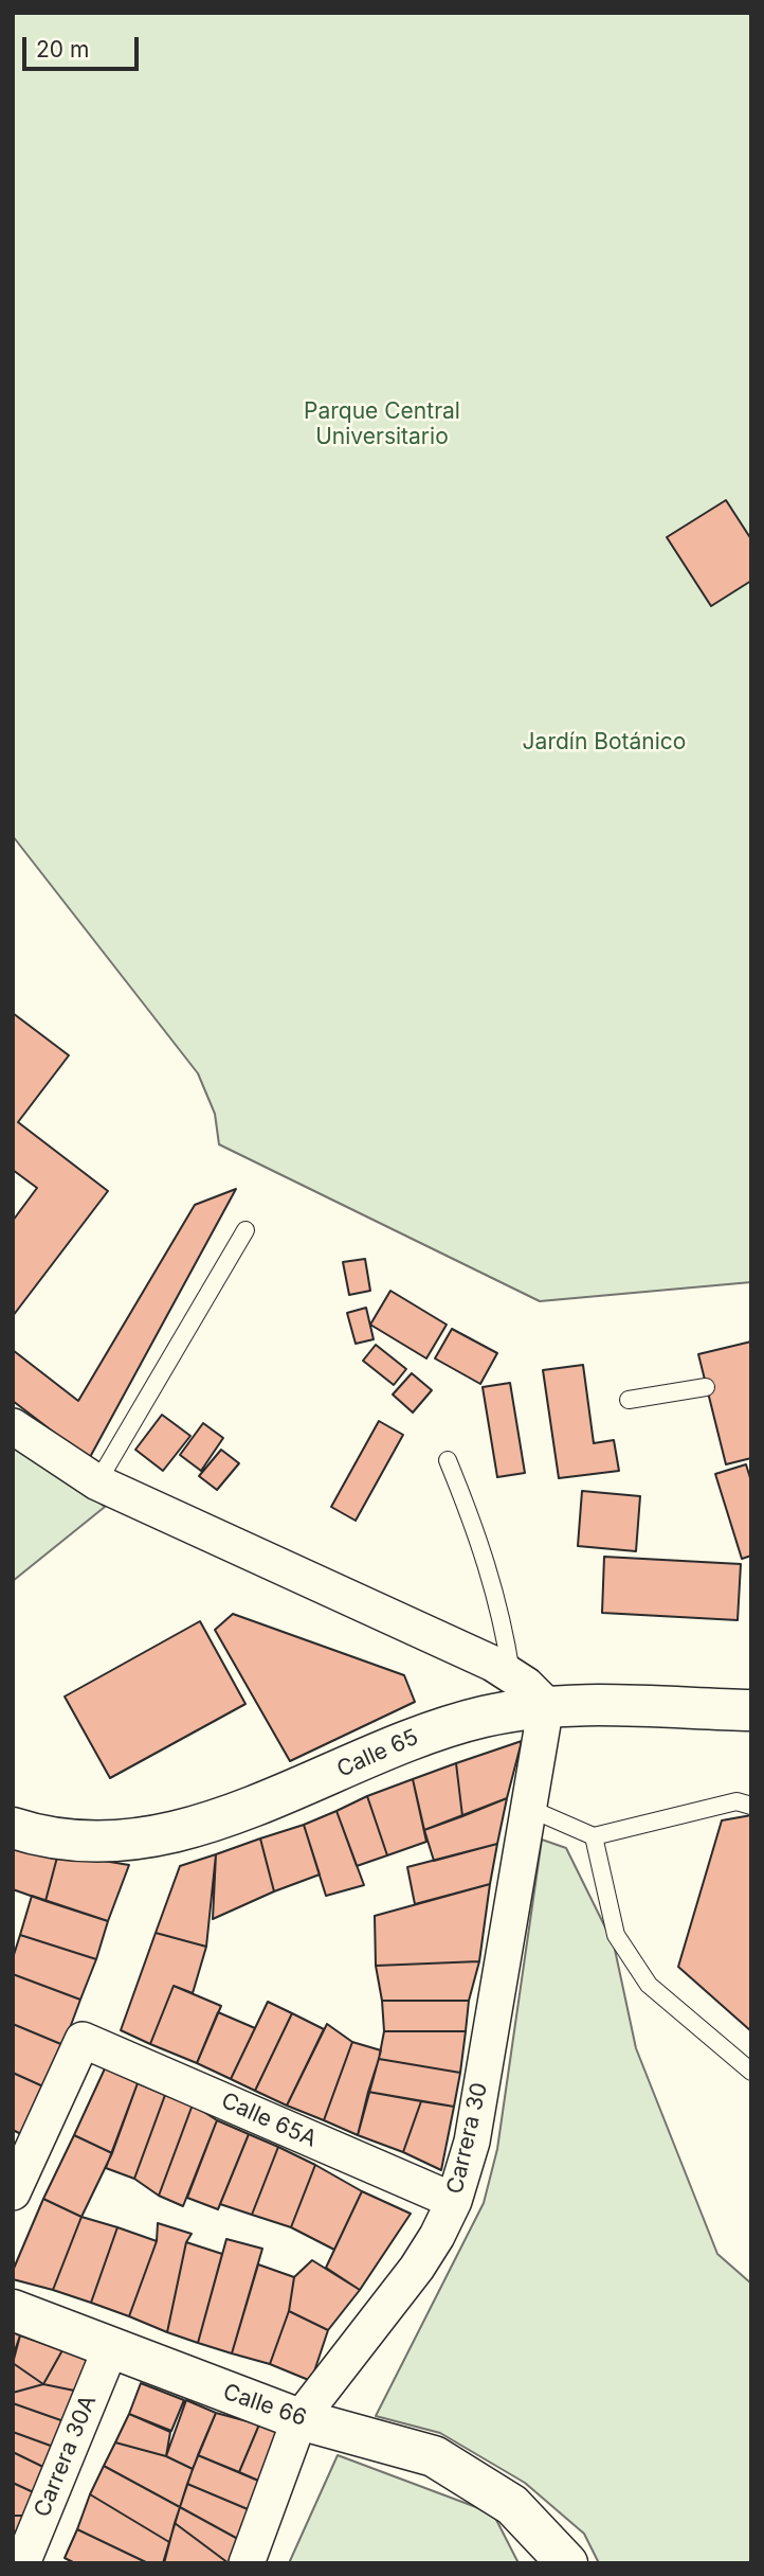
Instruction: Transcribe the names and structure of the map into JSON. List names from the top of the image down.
{
  "streets": {
    "main road": ["Calle 65", "Calle 66"],
    "street": ["Calle 65A", "Carrera 30", "Carrera 30A"]
  },
  "crossings": [
    ["Calle 65", "Carrera 30"],
    ["Calle 65A", "Carrera 30"],
    ["Carrera 30", "Calle 66"],
    ["Calle 66", "Carrera 30A"]
  ],
  "parks": ["Parque Central Universitario", "Jardín Botánico"],
  "scale_bar": "20 m"
}
